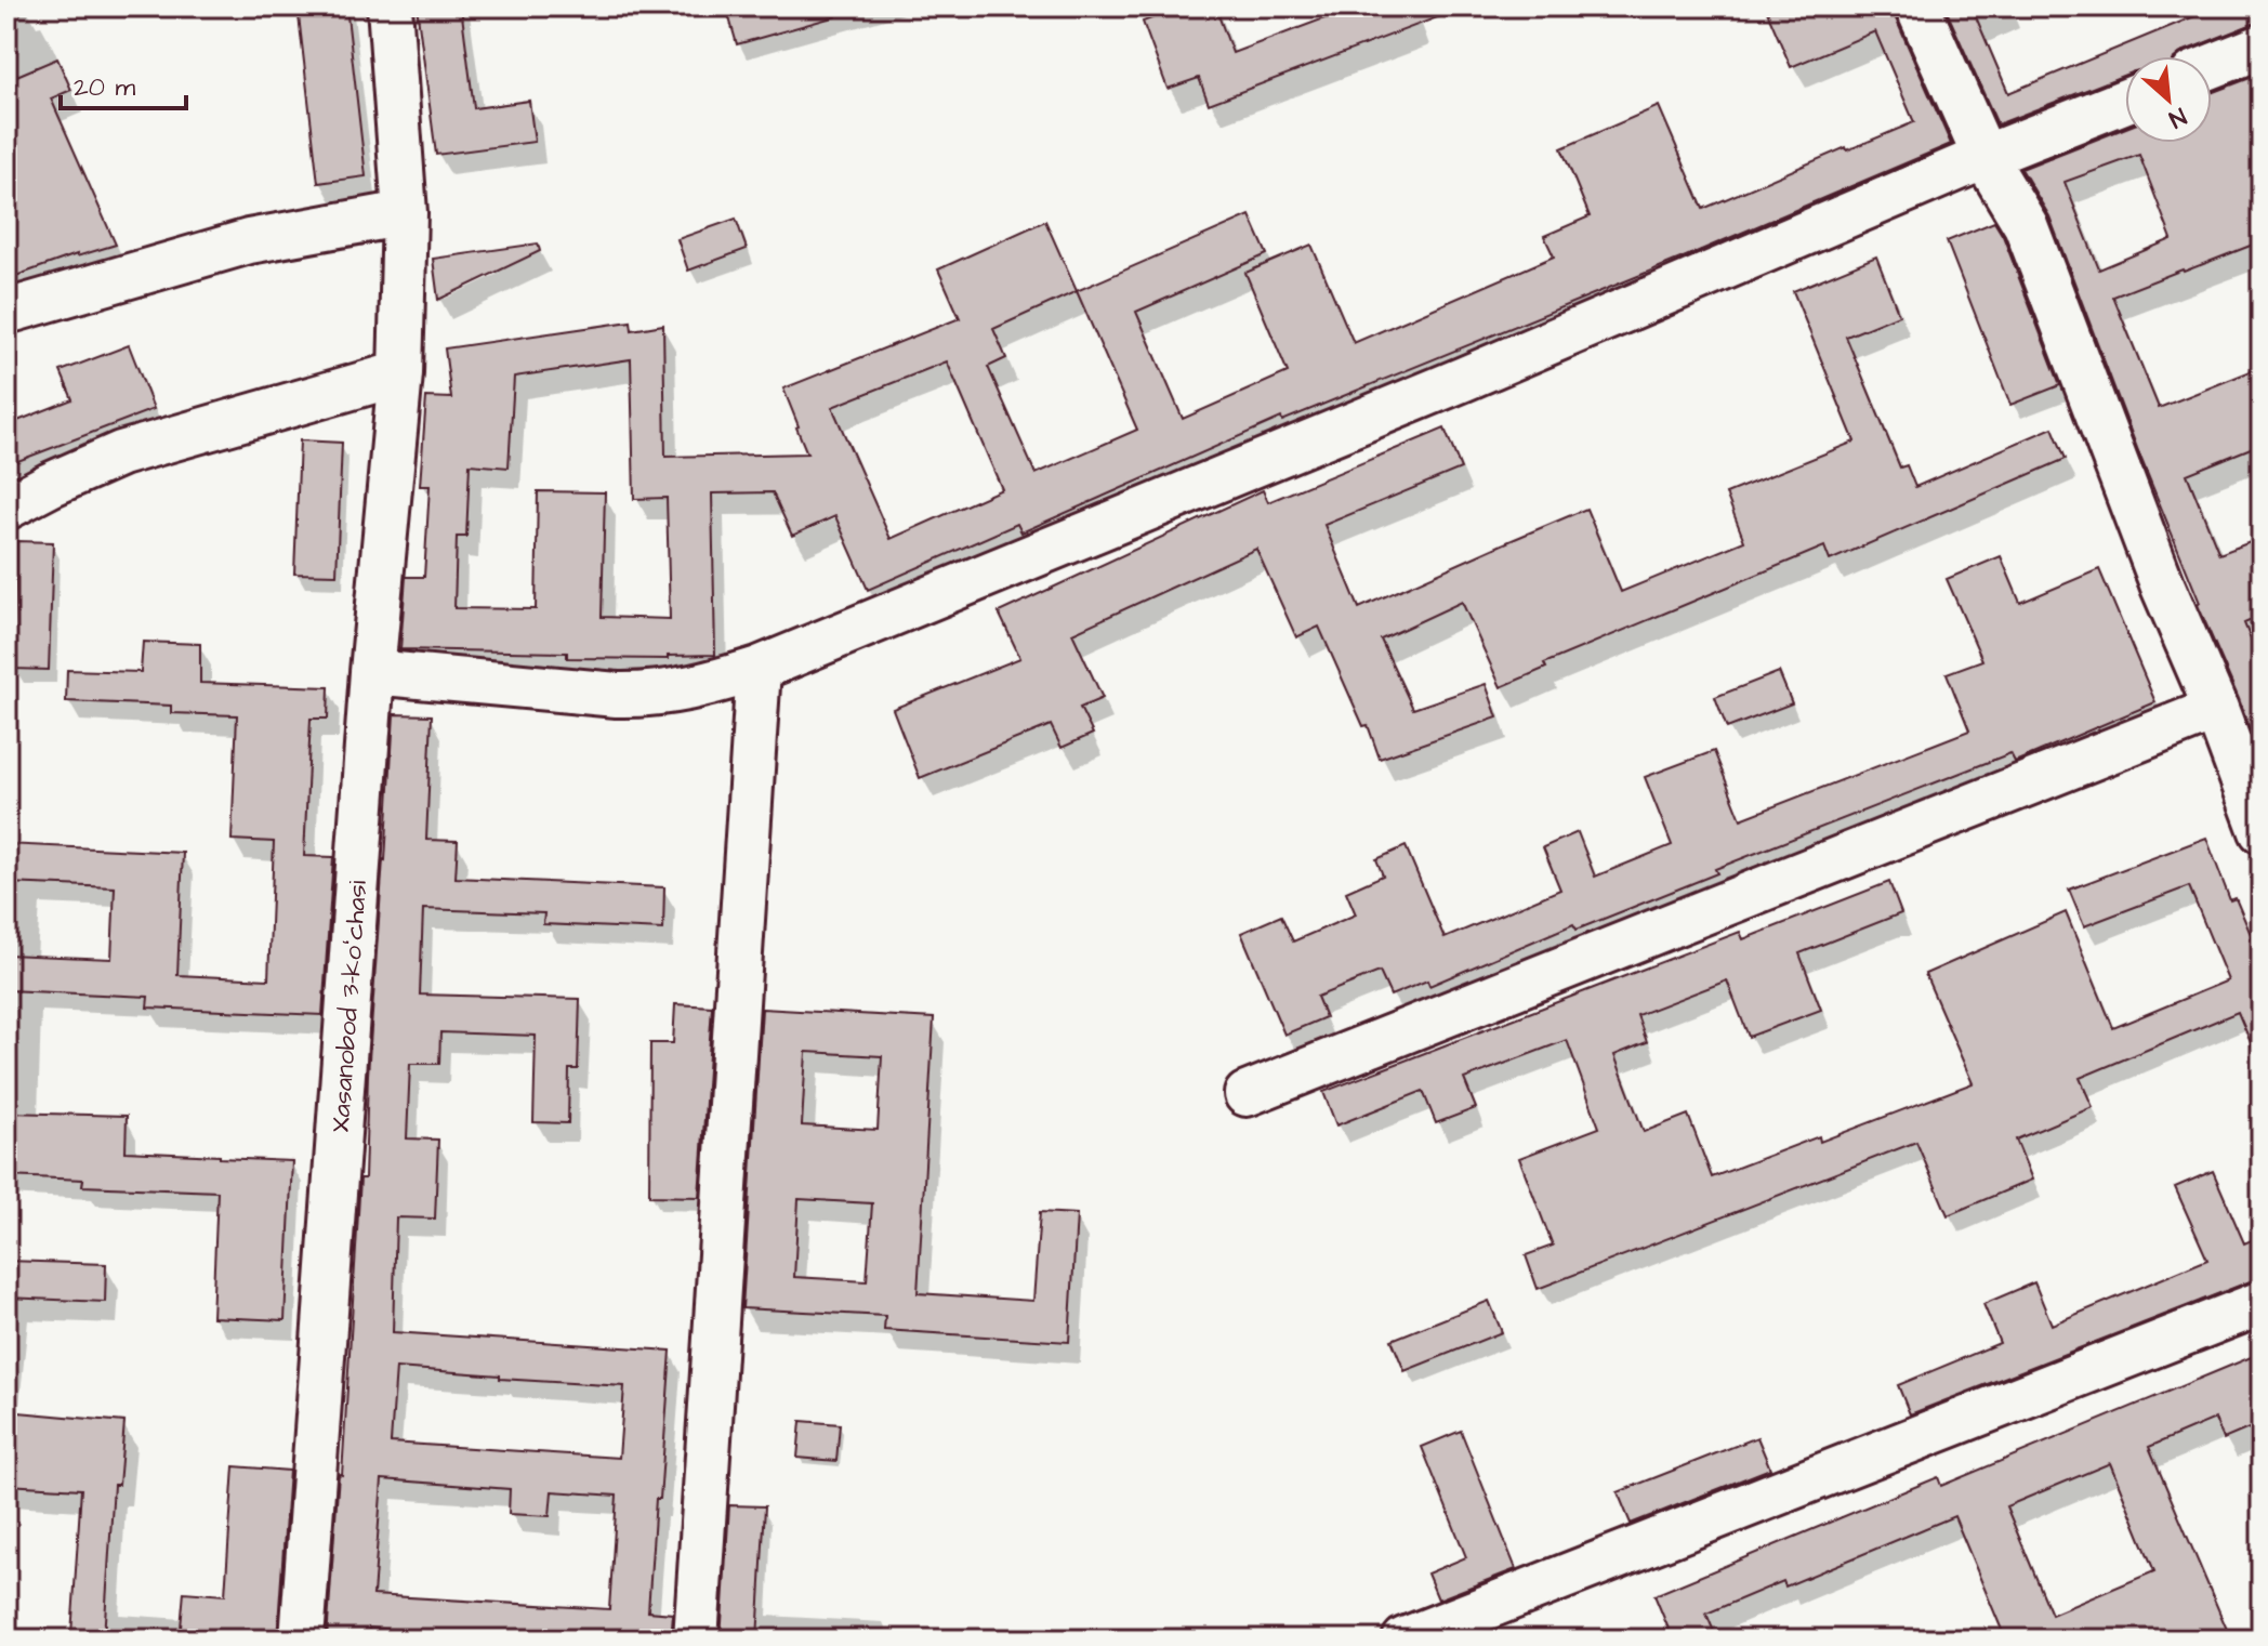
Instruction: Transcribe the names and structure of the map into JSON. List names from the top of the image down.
{
  "streets": {
    "street": ["Xasanobod 3-koʻchasi"]
  },
  "scale_bar": "20 m",
  "north": "bottom right"
}
